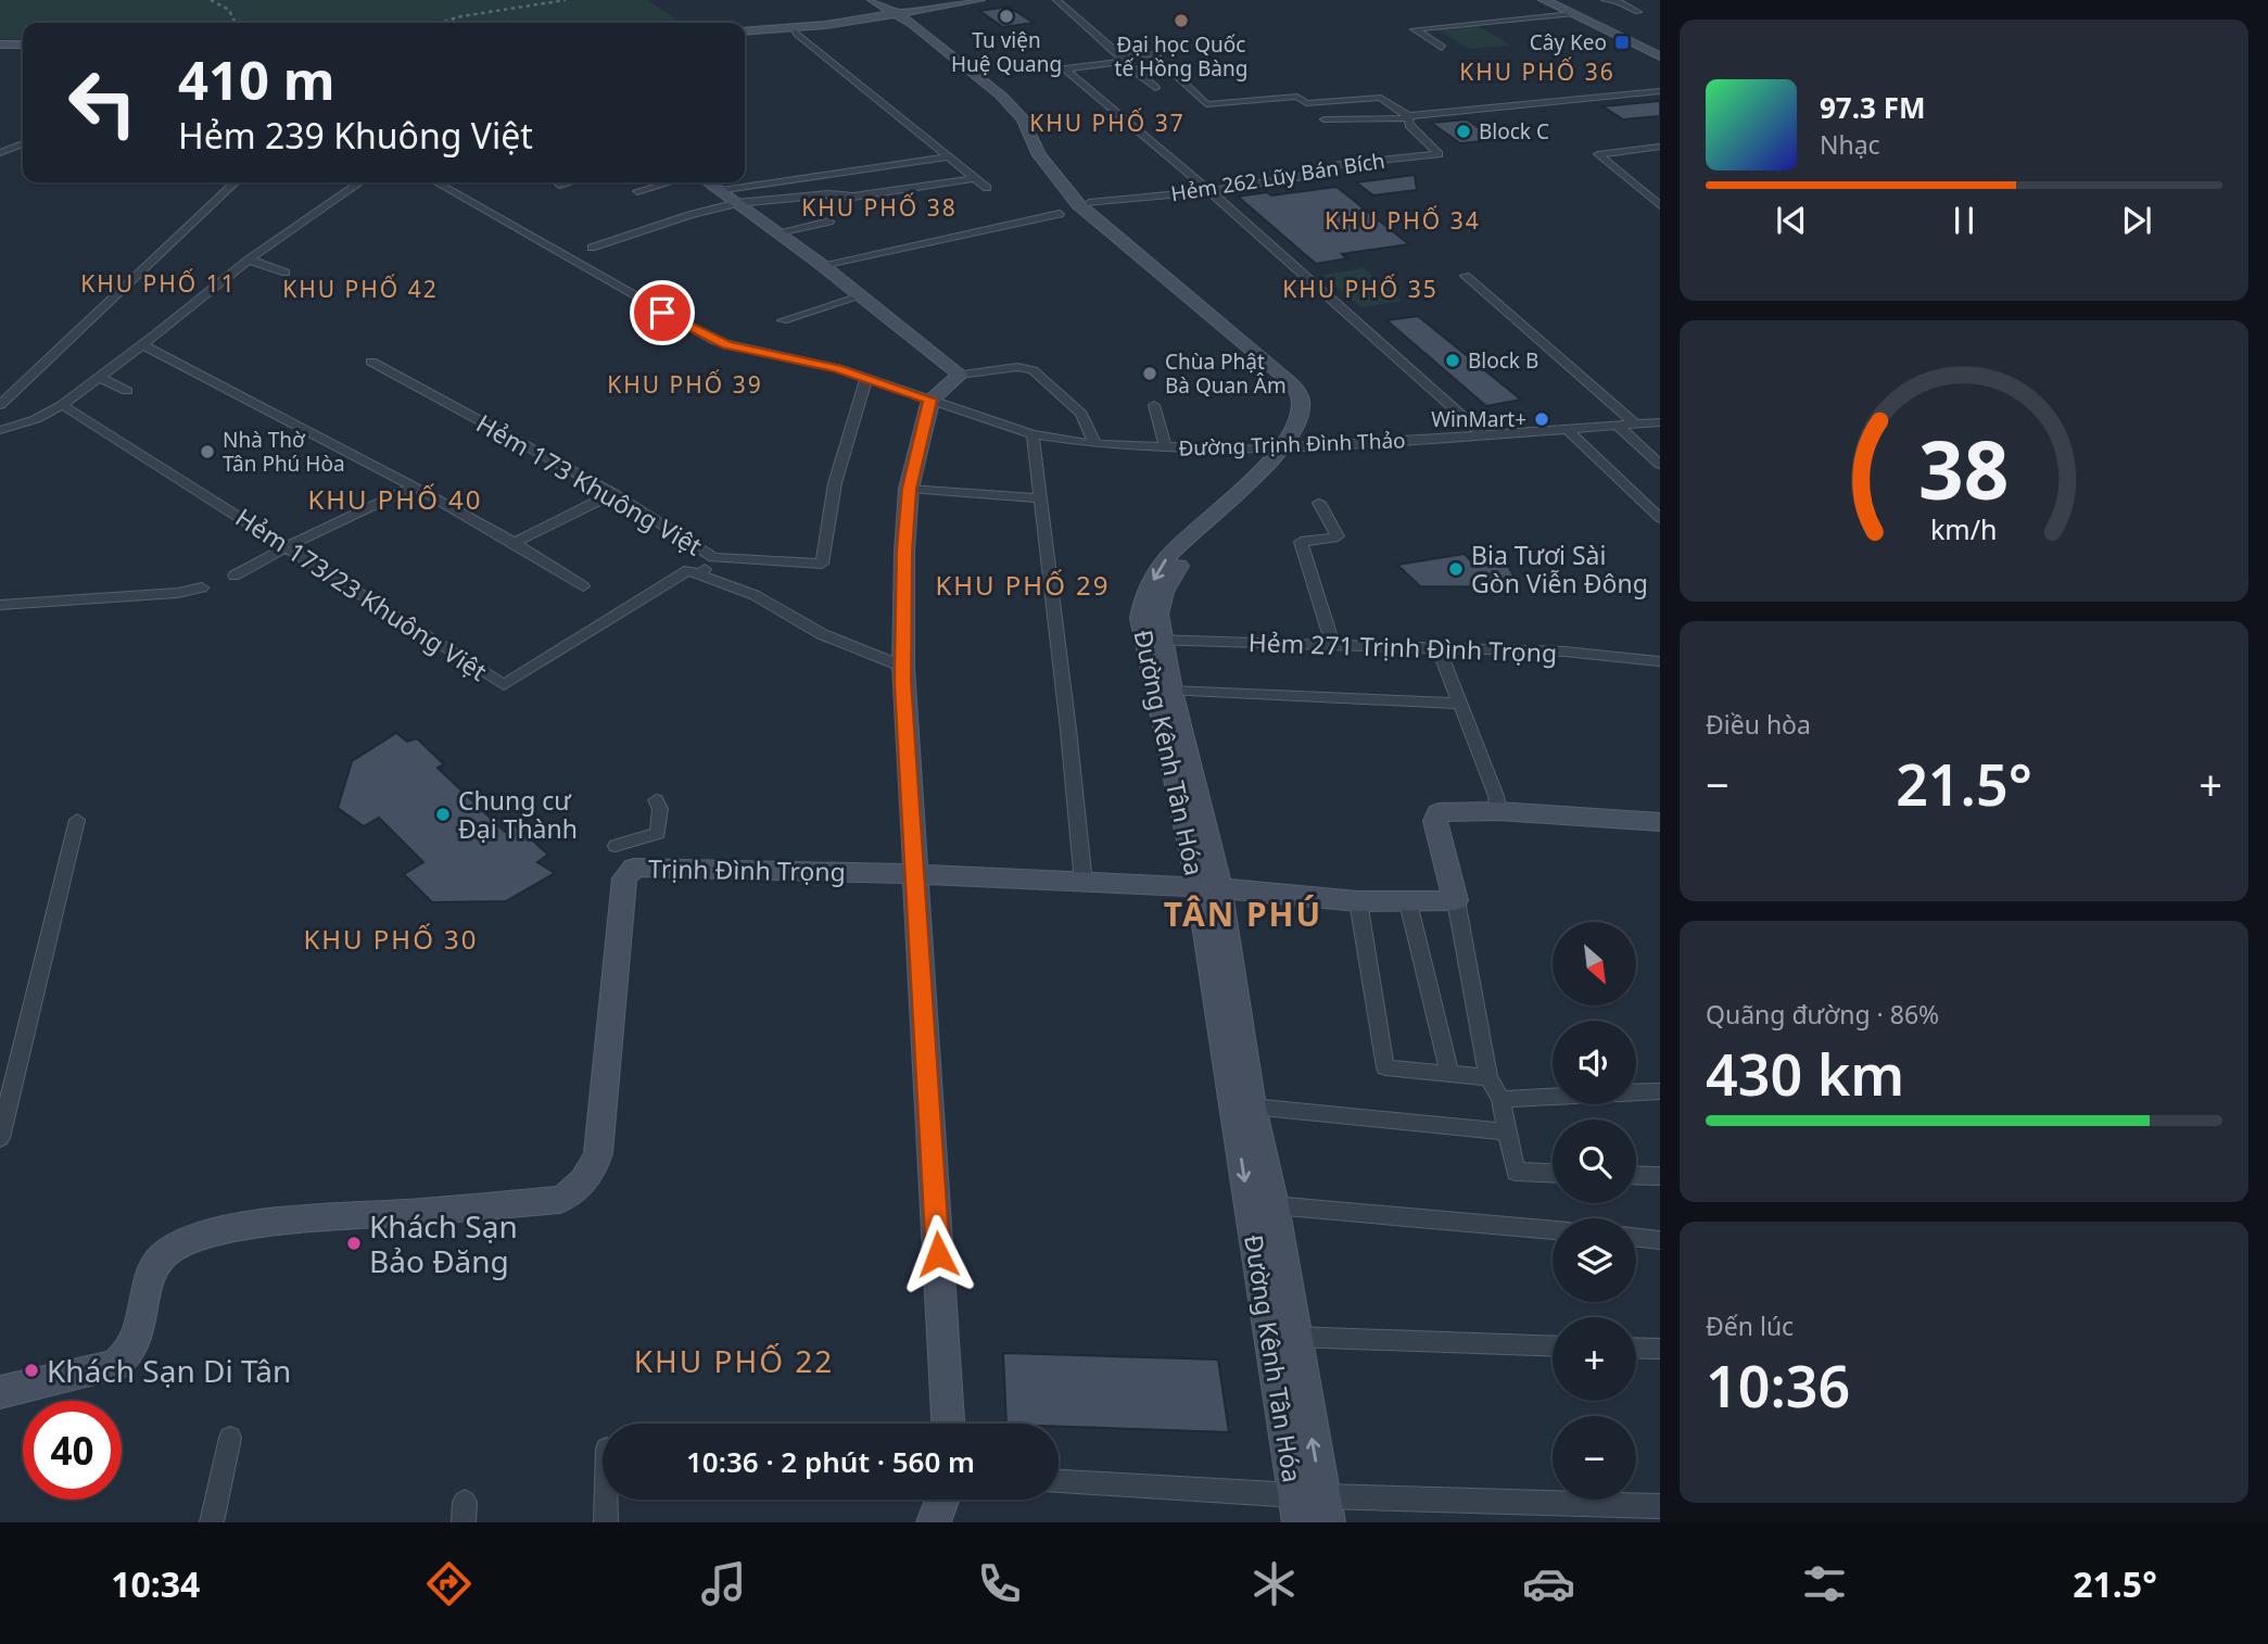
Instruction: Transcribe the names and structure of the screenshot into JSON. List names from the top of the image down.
{
  "streets": {
    "street": [
      "Hẻm 262 Lũy Bán Bích",
      "Đường Trịnh Đình Thảo",
      "Hẻm 173 Khuông Việt",
      "Hẻm 173/23 Khuông Việt",
      "Hẻm 271 Trịnh Đình Trọng",
      "Đường Kênh Tân Hóa",
      "Trịnh Đình Trọng"
    ]
  },
  "crossings": [
    ["Hẻm 262 Lũy Bán Bích", "Đường Kênh Tân Hóa"],
    ["Đường Trịnh Đình Thảo", "Đường Kênh Tân Hóa"],
    ["Hẻm 173 Khuông Việt", "Hẻm 173/23 Khuông Việt"],
    ["Hẻm 271 Trịnh Đình Trọng", "Đường Kênh Tân Hóa"],
    ["Đường Kênh Tân Hóa", "Trịnh Đình Trọng"]
  ],
  "districts": [
    "KHU PHỐ 36",
    "KHU PHỐ 37",
    "KHU PHỐ 38",
    "KHU PHỐ 34",
    "KHU PHỐ 11",
    "KHU PHỐ 42",
    "KHU PHỐ 35",
    "KHU PHỐ 39",
    "KHU PHỐ 40",
    "KHU PHỐ 29",
    "TÂN PHÚ",
    "KHU PHỐ 30",
    "KHU PHỐ 22"
  ],
  "places": {
    "other": [
      "Tu viện Huệ Quang",
      "Đại học Quốc tế Hồng Bàng",
      "Block C",
      "Block B",
      "Chùa Phật Bà Quan Âm",
      "WinMart+",
      "Nhà Thờ Tân Phú Hòa",
      "Bia Tươi Sài Gòn Viễn Đông",
      "Chung cư Đại Thành",
      "Khách Sạn Bảo Đăng",
      "Khách Sạn Di Tân"
    ],
    "transit": ["Cây Keo"]
  },
  "north": "bottom right",
  "page": {
    "turn": ["410 m", "Hẻm 239 Khuông Việt"],
    "song": ["97.3 FM", "Nhạc"],
    "tile": [
      "Điều hòa",
      ["Quãng đường · 86%", "430 km"],
      ["Đến lúc", "10:36"]
    ],
    "heat": ["−", "21.5°", "+"],
    "map_buttons": ["+", "−"],
    "limit": "40",
    "trip": "10:36 · 2 phút · 560 m",
    "tabs": ["10:34", "21.5°"],
    "gauge": ["38", "km/h"]
  }
}
